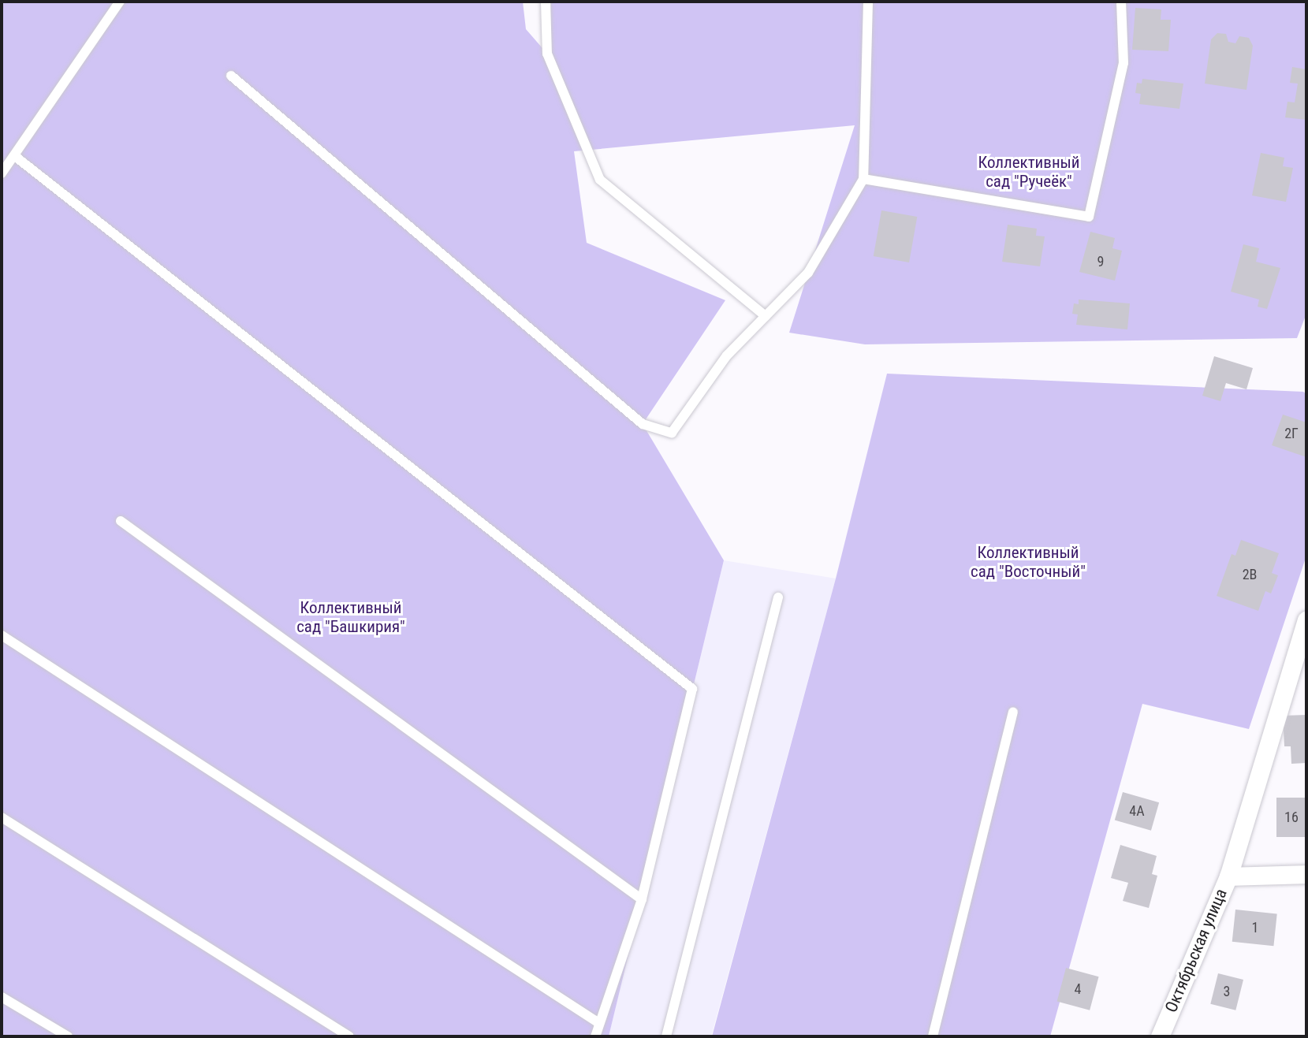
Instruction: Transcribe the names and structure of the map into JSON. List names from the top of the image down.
{
  "streets": {
    "street": ["Октябрьская улица"]
  },
  "parks": ["Коллективный сад \"Ручеёк\"", "Коллективный сад \"Восточный\"", "Коллективный сад \"Башкирия\""],
  "house_numbers": [
    "9",
    "2Г",
    "2В",
    "4А",
    "16",
    "1",
    "4",
    "3"
  ]
}
